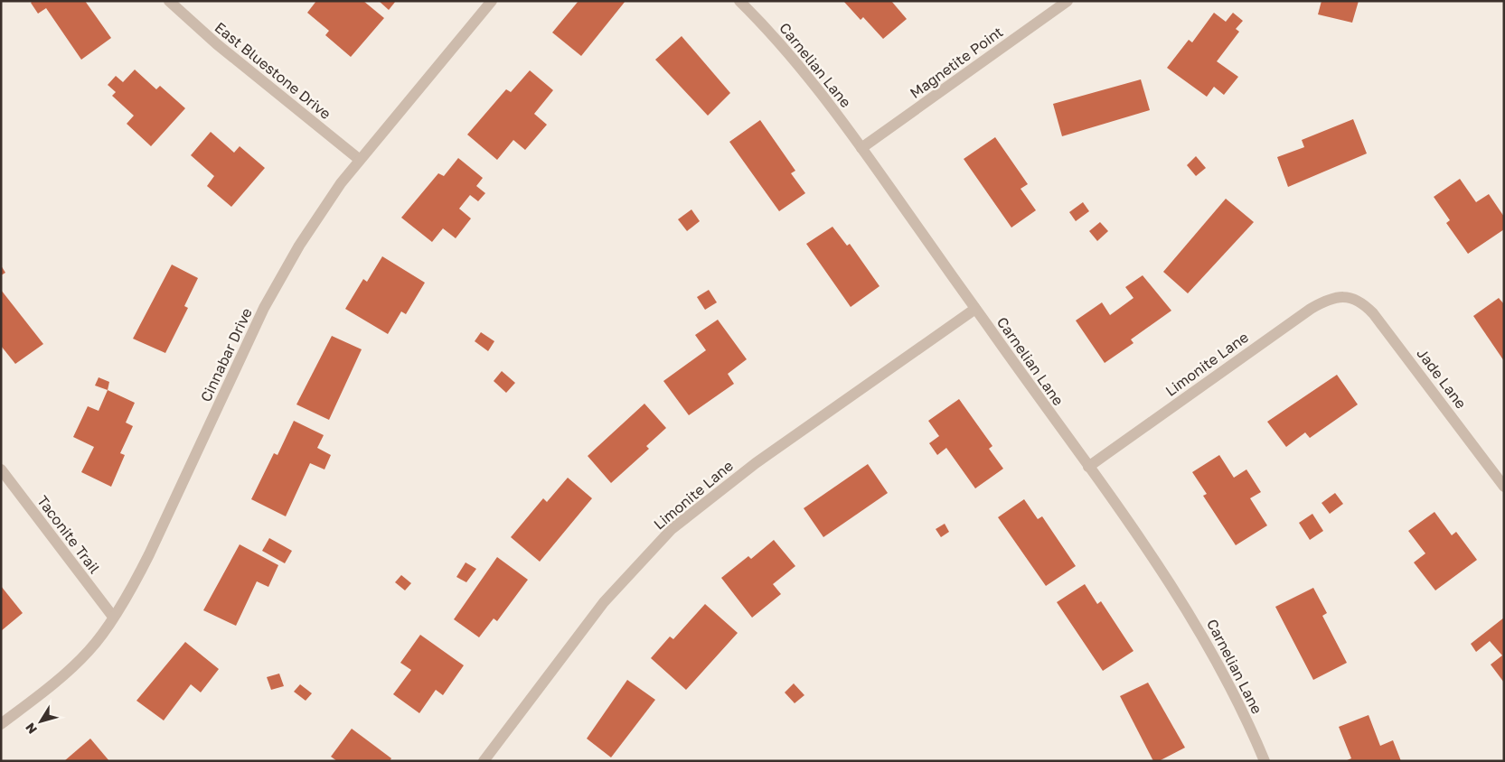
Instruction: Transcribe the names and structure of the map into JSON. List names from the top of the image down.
{
  "streets": {
    "street": [
      "Magnetite Point",
      "Carnelian Lane",
      "East Bluestone Drive",
      "Cinnabar Drive",
      "Limonite Lane",
      "Jade Lane",
      "Taconite Trail"
    ]
  },
  "crossings": [
    ["Magnetite Point", "Carnelian Lane"],
    ["Carnelian Lane", "Limonite Lane"],
    ["East Bluestone Drive", "Cinnabar Drive"],
    ["Cinnabar Drive", "Taconite Trail"],
    ["Limonite Lane", "Jade Lane"]
  ],
  "north": "bottom left"
}
